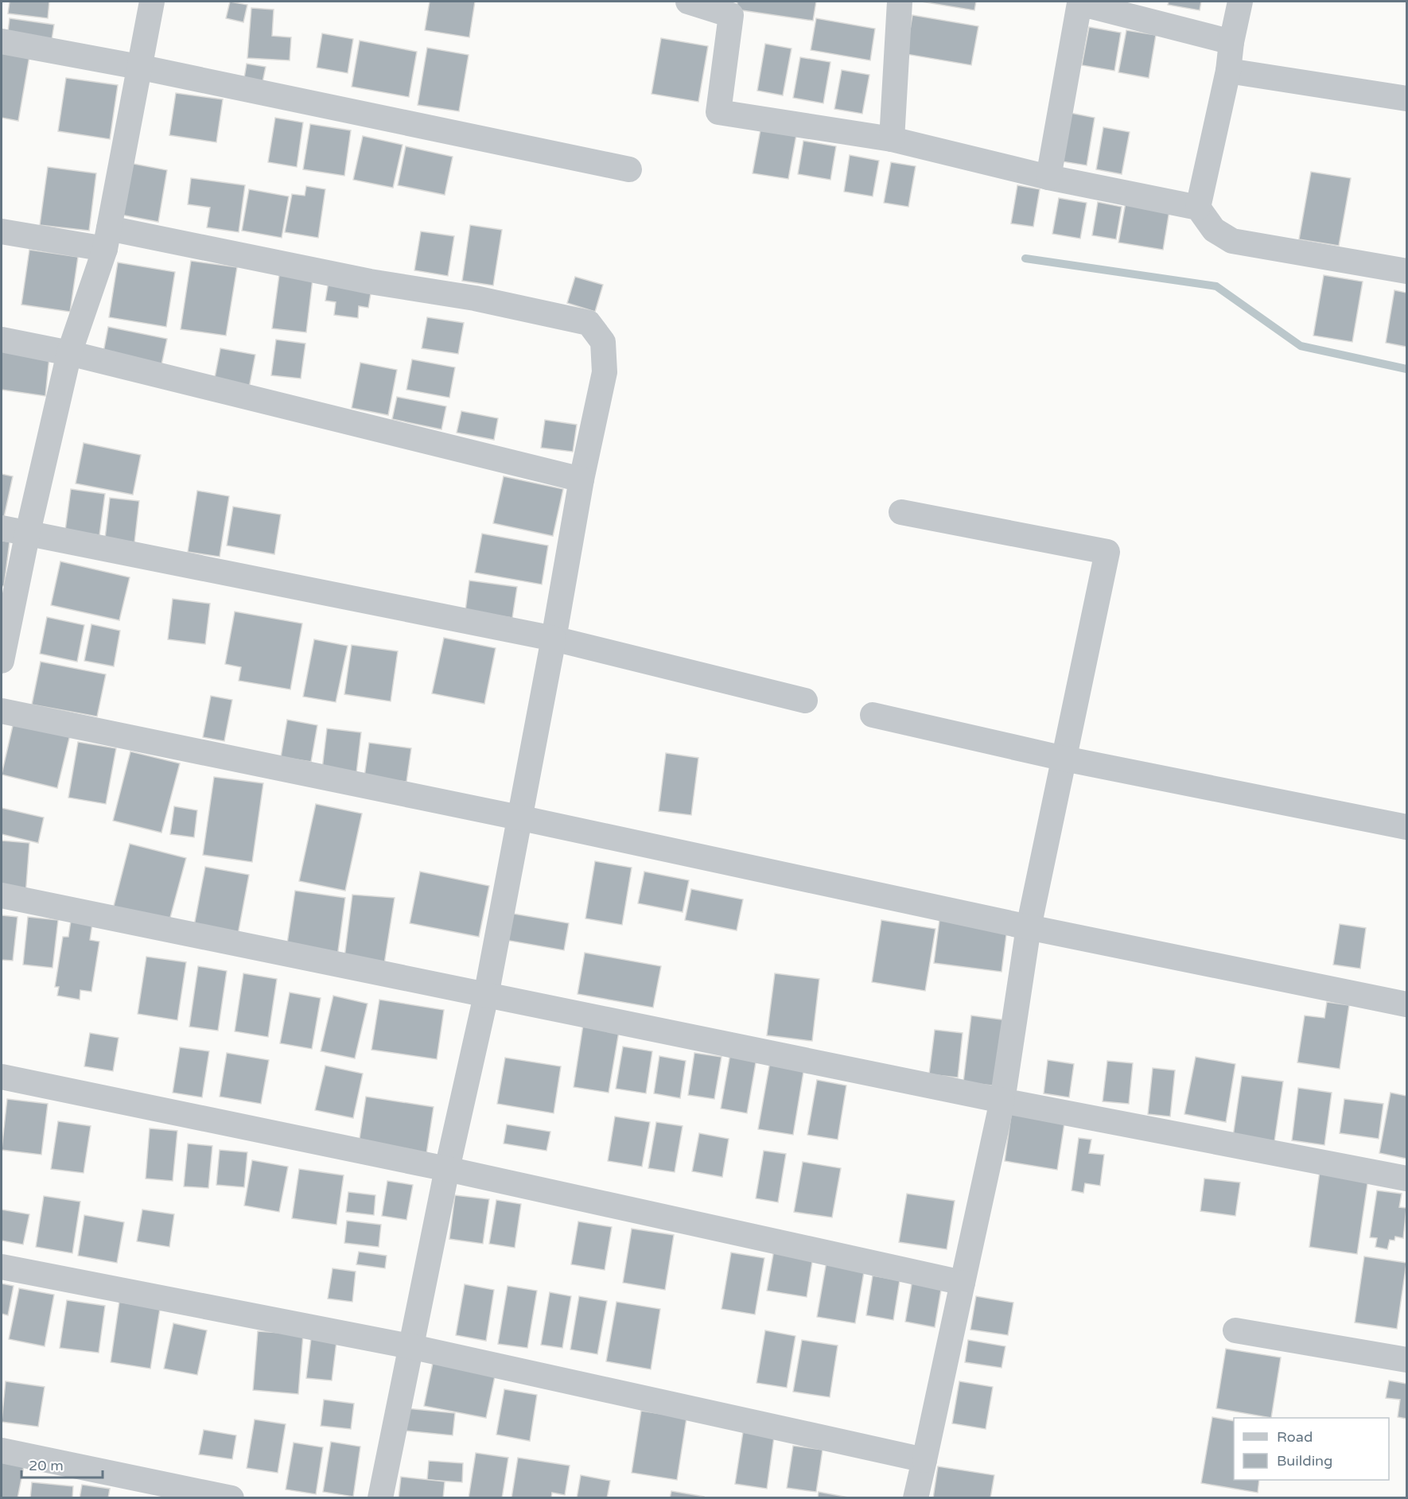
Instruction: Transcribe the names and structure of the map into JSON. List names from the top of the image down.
{
  "legend": ["Road", "Building"],
  "scale_bar": "20 m"
}
